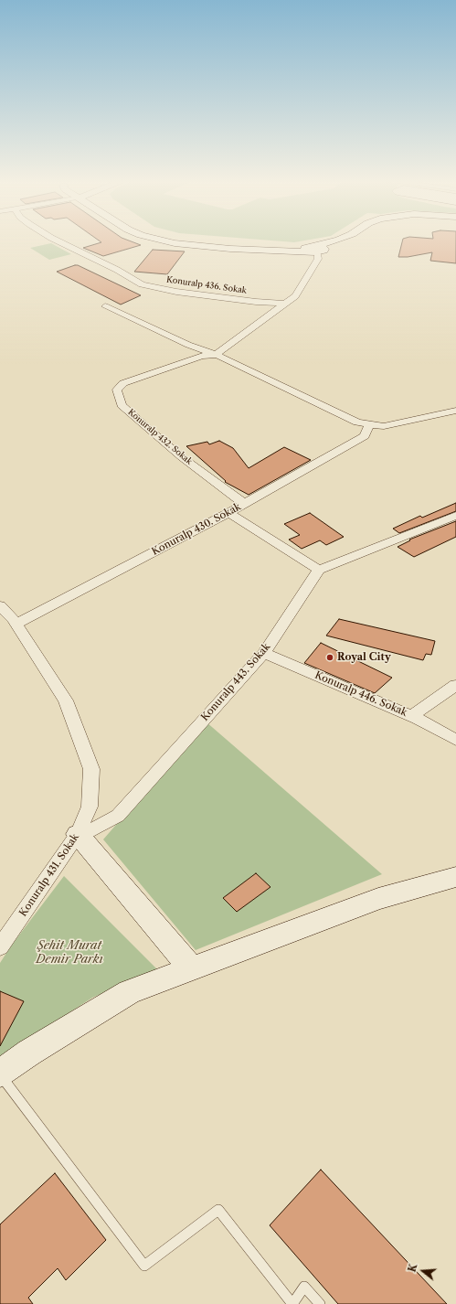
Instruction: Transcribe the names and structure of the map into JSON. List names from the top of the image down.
{
  "streets": {
    "street": [
      "Konuralp 436. Sokak",
      "Konuralp 432. Sokak",
      "Konuralp 430. Sokak",
      "Konuralp 443. Sokak",
      "Konuralp 446. Sokak",
      "Konuralp 431. Sokak"
    ]
  },
  "crossings": [
    ["Konuralp 432. Sokak", "Konuralp 430. Sokak"],
    ["Konuralp 430. Sokak", "Konuralp 431. Sokak"],
    ["Konuralp 443. Sokak", "Konuralp 446. Sokak"],
    ["Konuralp 443. Sokak", "Konuralp 431. Sokak"]
  ],
  "parks": ["Şehit Murat Demir Parkı"],
  "places": ["Royal City"],
  "north": "left"
}
